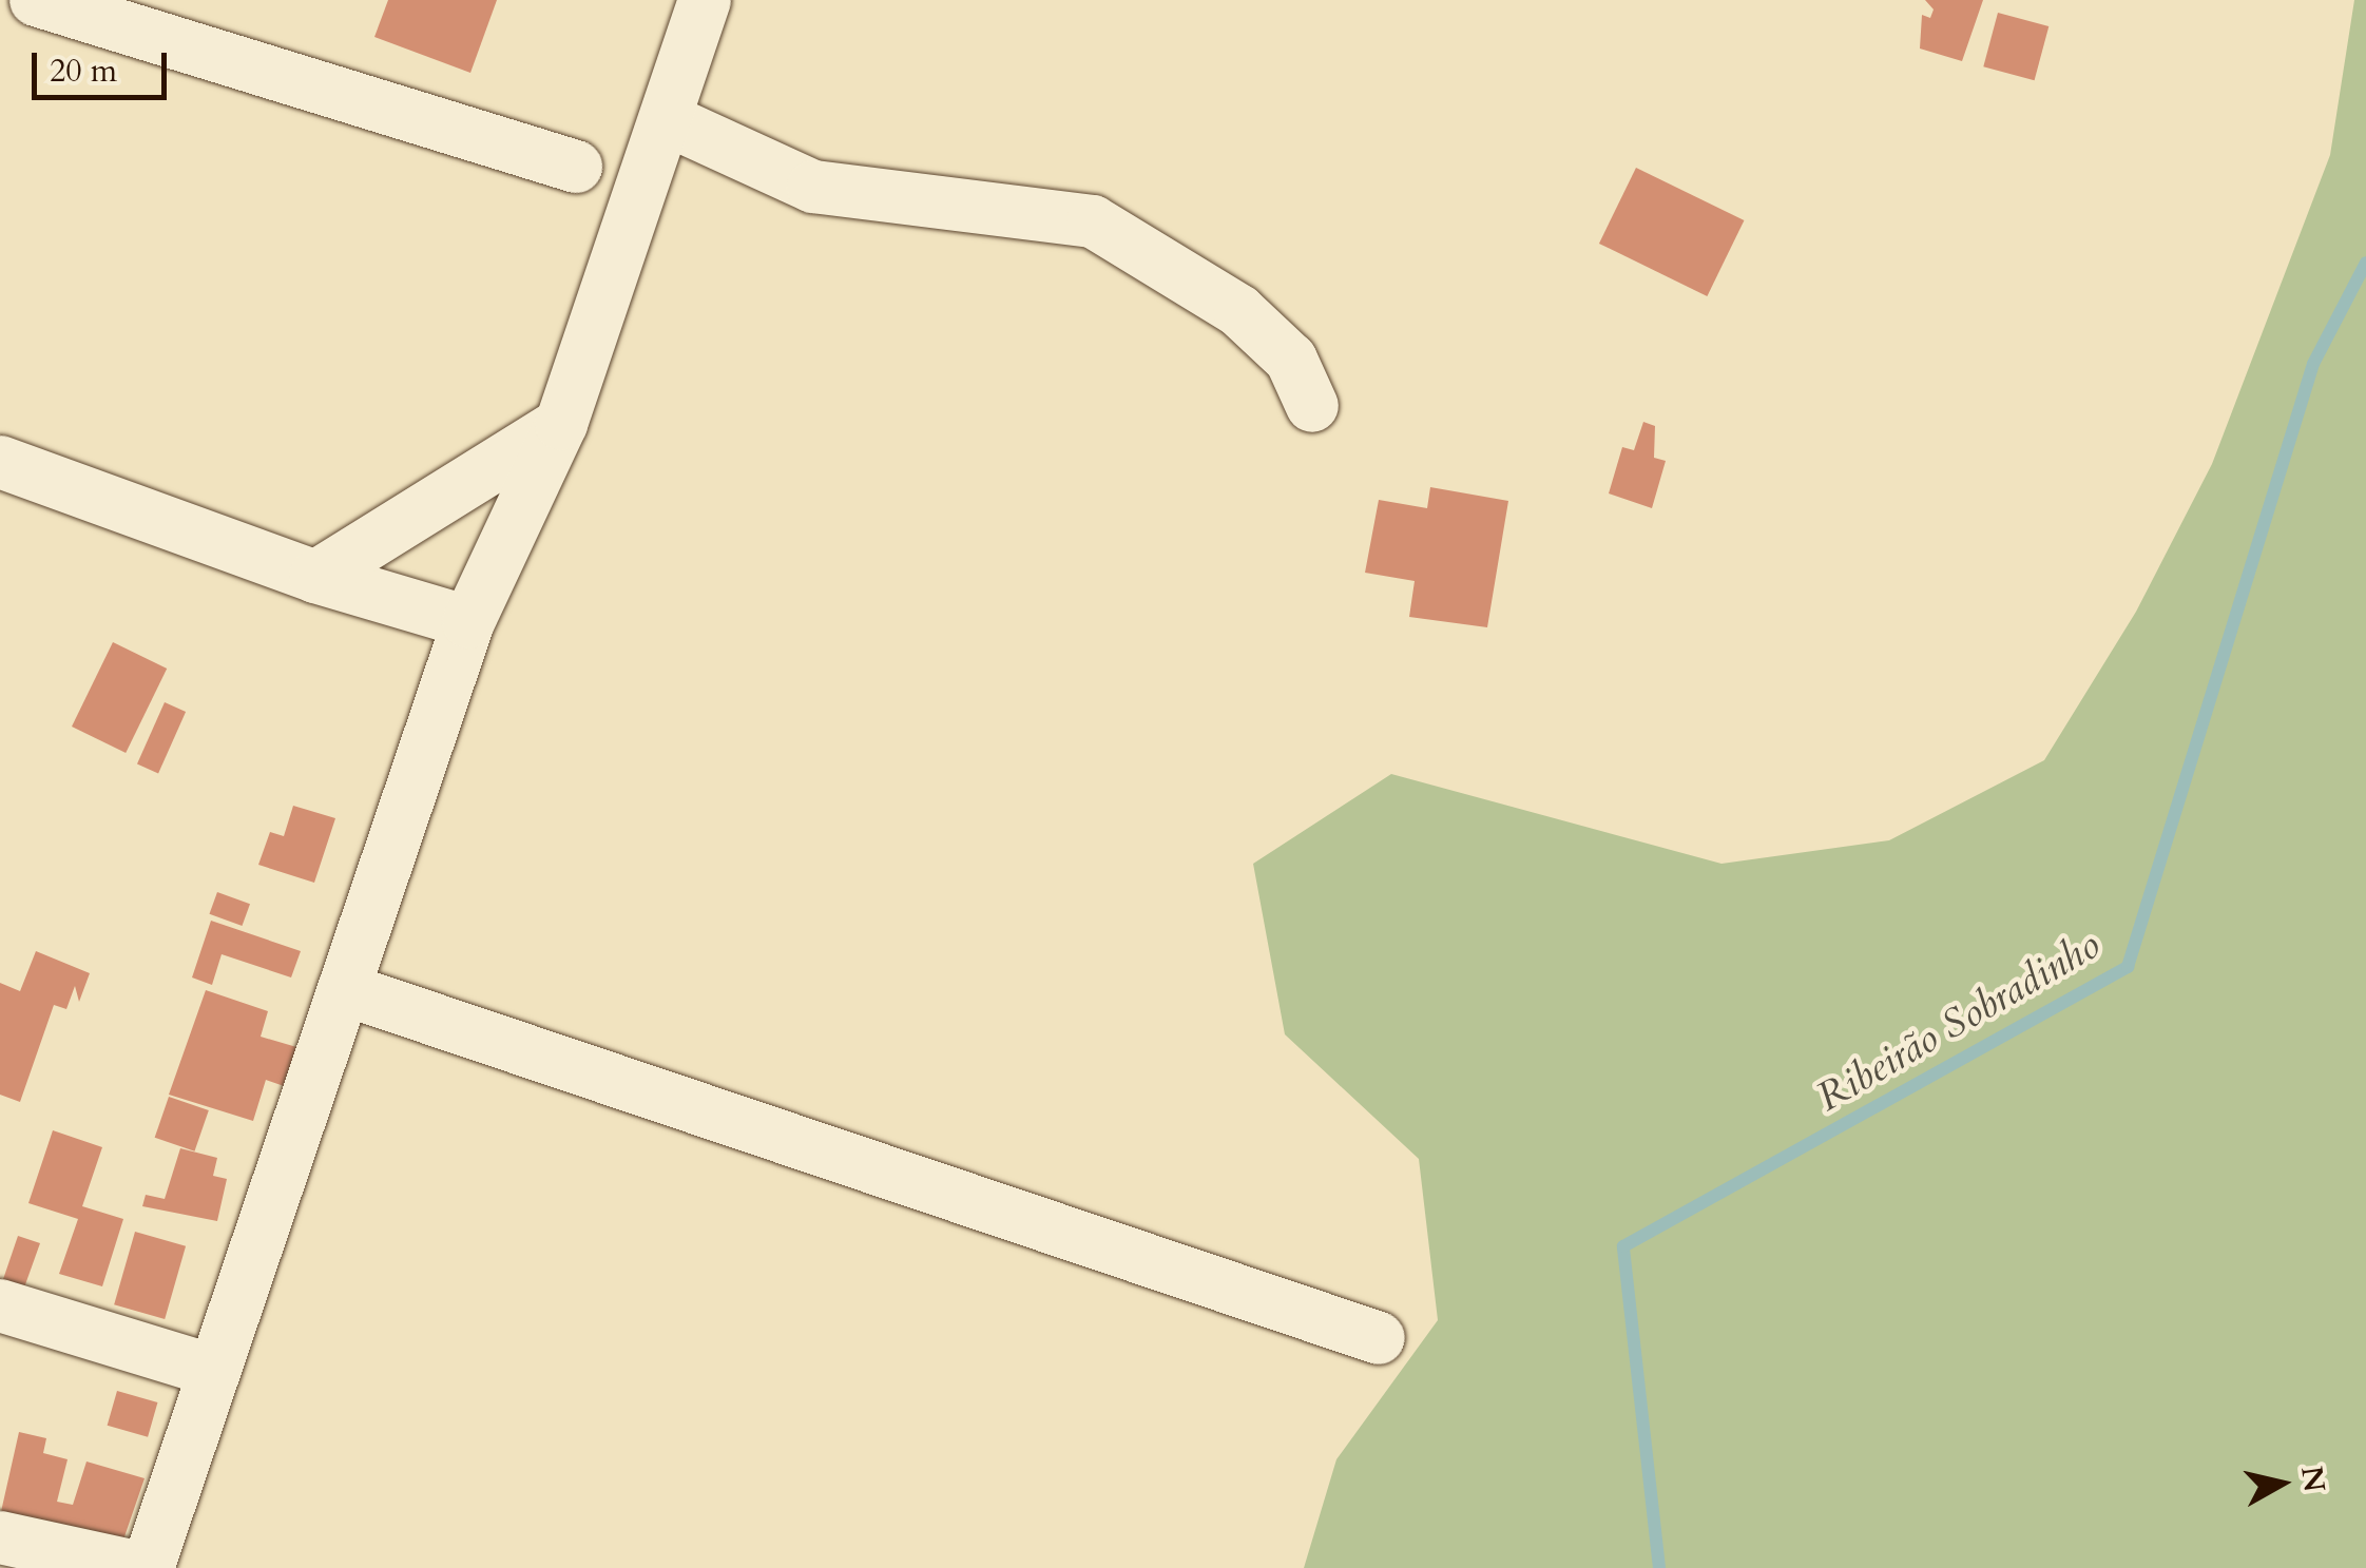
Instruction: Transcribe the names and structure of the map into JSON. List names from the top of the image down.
{
  "water": ["Ribeirão Sobradinho"],
  "scale_bar": "20 m",
  "north": "right"
}
